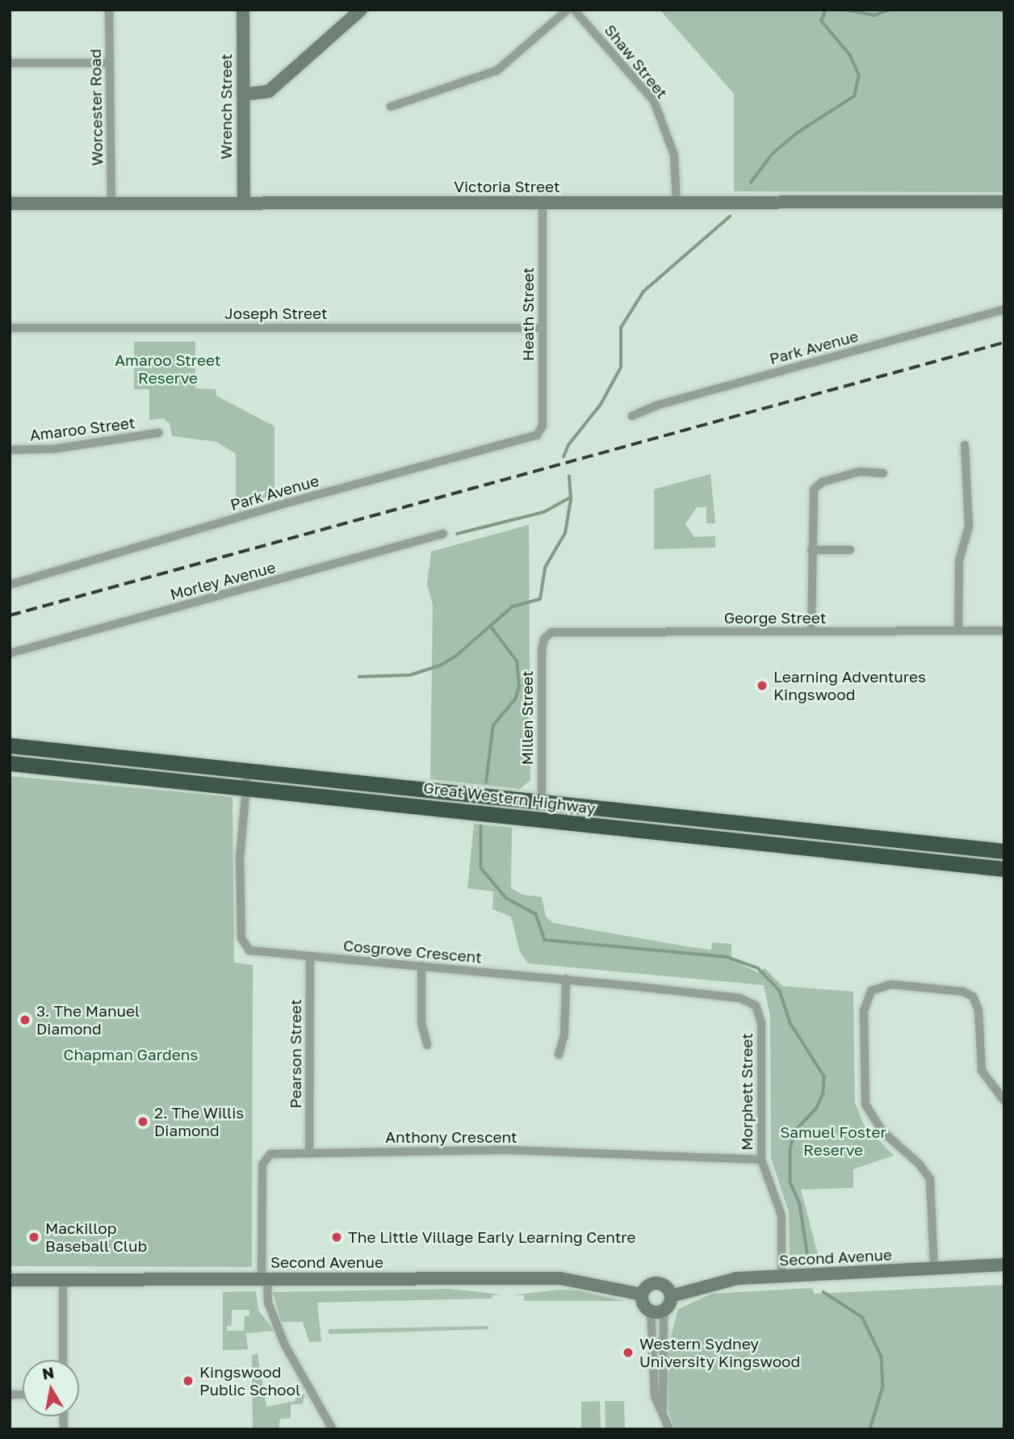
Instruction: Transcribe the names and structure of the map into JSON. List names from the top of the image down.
{
  "streets": {
    "highway": ["Great Western Highway"],
    "street": [
      "Shaw Street",
      "Wrench Street",
      "Worcester Road",
      "Victoria Street",
      "Joseph Street",
      "Heath Street",
      "Park Avenue",
      "Amaroo Street",
      "Morley Avenue",
      "George Street",
      "Millen Street",
      "Cosgrove Crescent",
      "Pearson Street",
      "Morphett Street",
      "Anthony Crescent",
      "Second Avenue"
    ]
  },
  "crossings": [
    ["Shaw Street", "Victoria Street"],
    ["Wrench Street", "Victoria Street"],
    ["Worcester Road", "Victoria Street"],
    ["Victoria Street", "Heath Street"],
    ["Joseph Street", "Heath Street"],
    ["Heath Street", "Park Avenue"],
    ["George Street", "Millen Street"],
    ["Millen Street", "Great Western Highway"],
    ["Great Western Highway", "Cosgrove Crescent"],
    ["Cosgrove Crescent", "Pearson Street"],
    ["Cosgrove Crescent", "Morphett Street"],
    ["Pearson Street", "Anthony Crescent"],
    ["Morphett Street", "Anthony Crescent"],
    ["Morphett Street", "Second Avenue"],
    ["Anthony Crescent", "Second Avenue"]
  ],
  "parks": ["Amaroo Street Reserve", "Chapman Gardens", "Samuel Foster Reserve"],
  "places": [
    "Learning Adventures Kingswood",
    "3. The Manuel Diamond",
    "2. The Willis Diamond",
    "Mackillop Baseball Club",
    "The Little Village Early Learning Centre",
    "Western Sydney University Kingswood",
    "Kingswood Public School"
  ],
  "north": "top"
}
